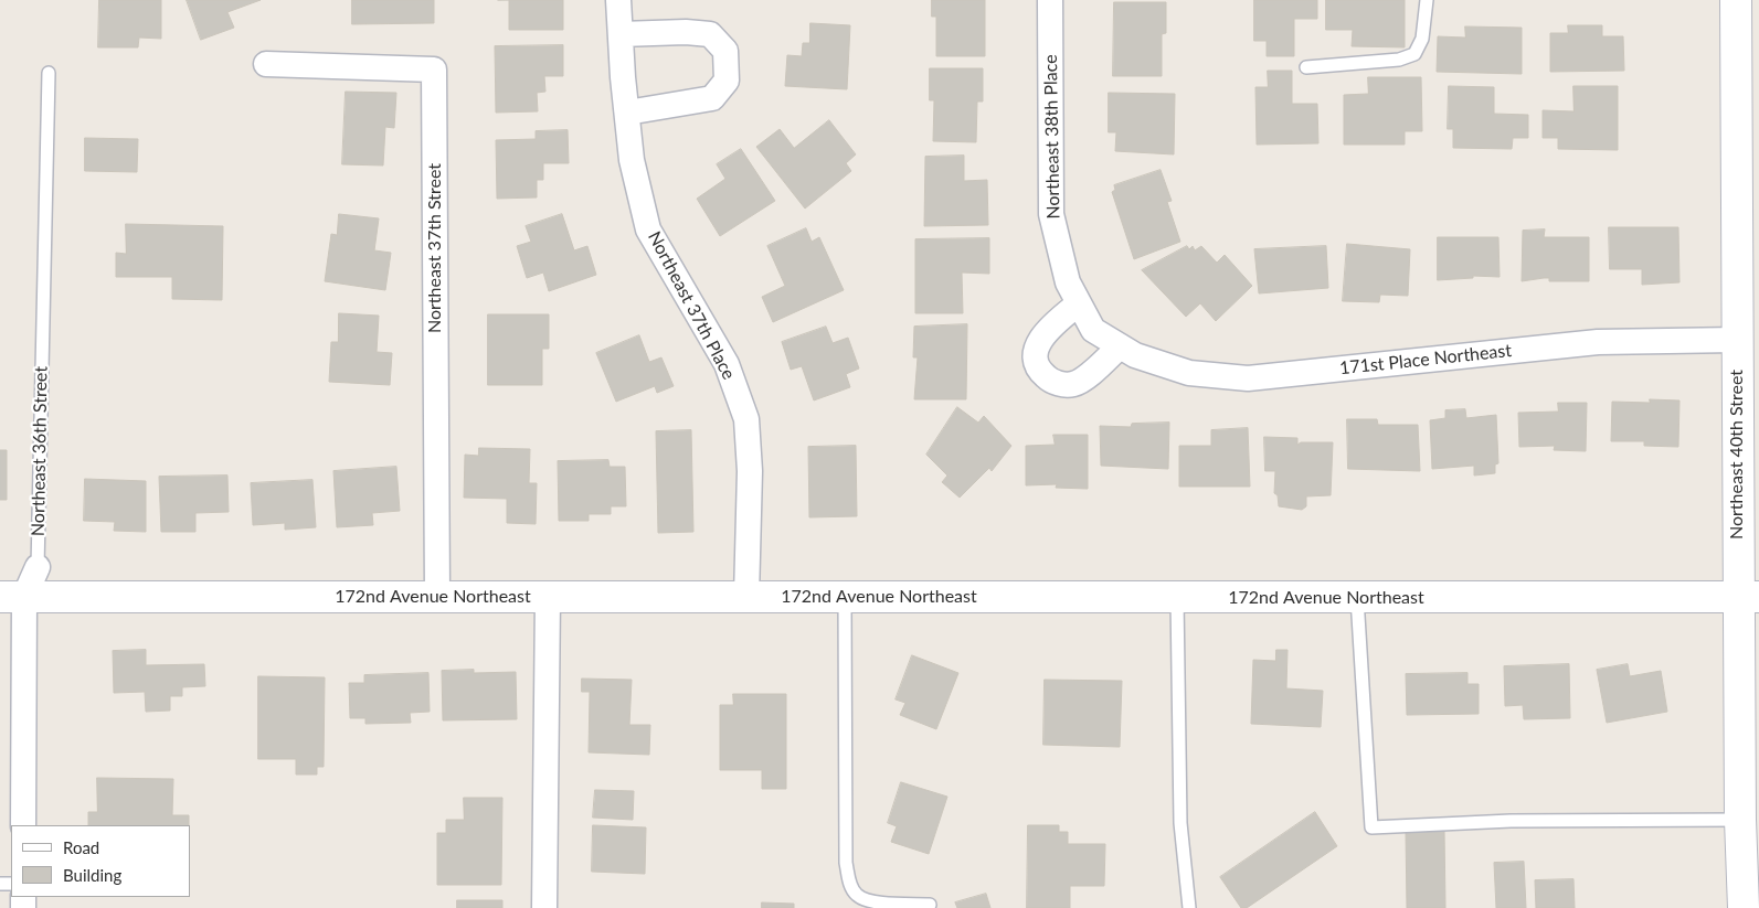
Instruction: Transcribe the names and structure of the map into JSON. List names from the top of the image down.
{
  "streets": {
    "street": [
      "Northeast 38th Place",
      "Northeast 37th Street",
      "Northeast 37th Place",
      "171st Place Northeast",
      "Northeast 36th Street",
      "Northeast 40th Street",
      "172nd Avenue Northeast"
    ]
  },
  "crossings": [
    ["Northeast 38th Place", "171st Place Northeast"],
    ["Northeast 37th Street", "172nd Avenue Northeast"],
    ["Northeast 37th Place", "172nd Avenue Northeast"],
    ["171st Place Northeast", "Northeast 40th Street"],
    ["Northeast 36th Street", "172nd Avenue Northeast"],
    ["Northeast 40th Street", "172nd Avenue Northeast"]
  ],
  "legend": ["Road", "Building"]
}
